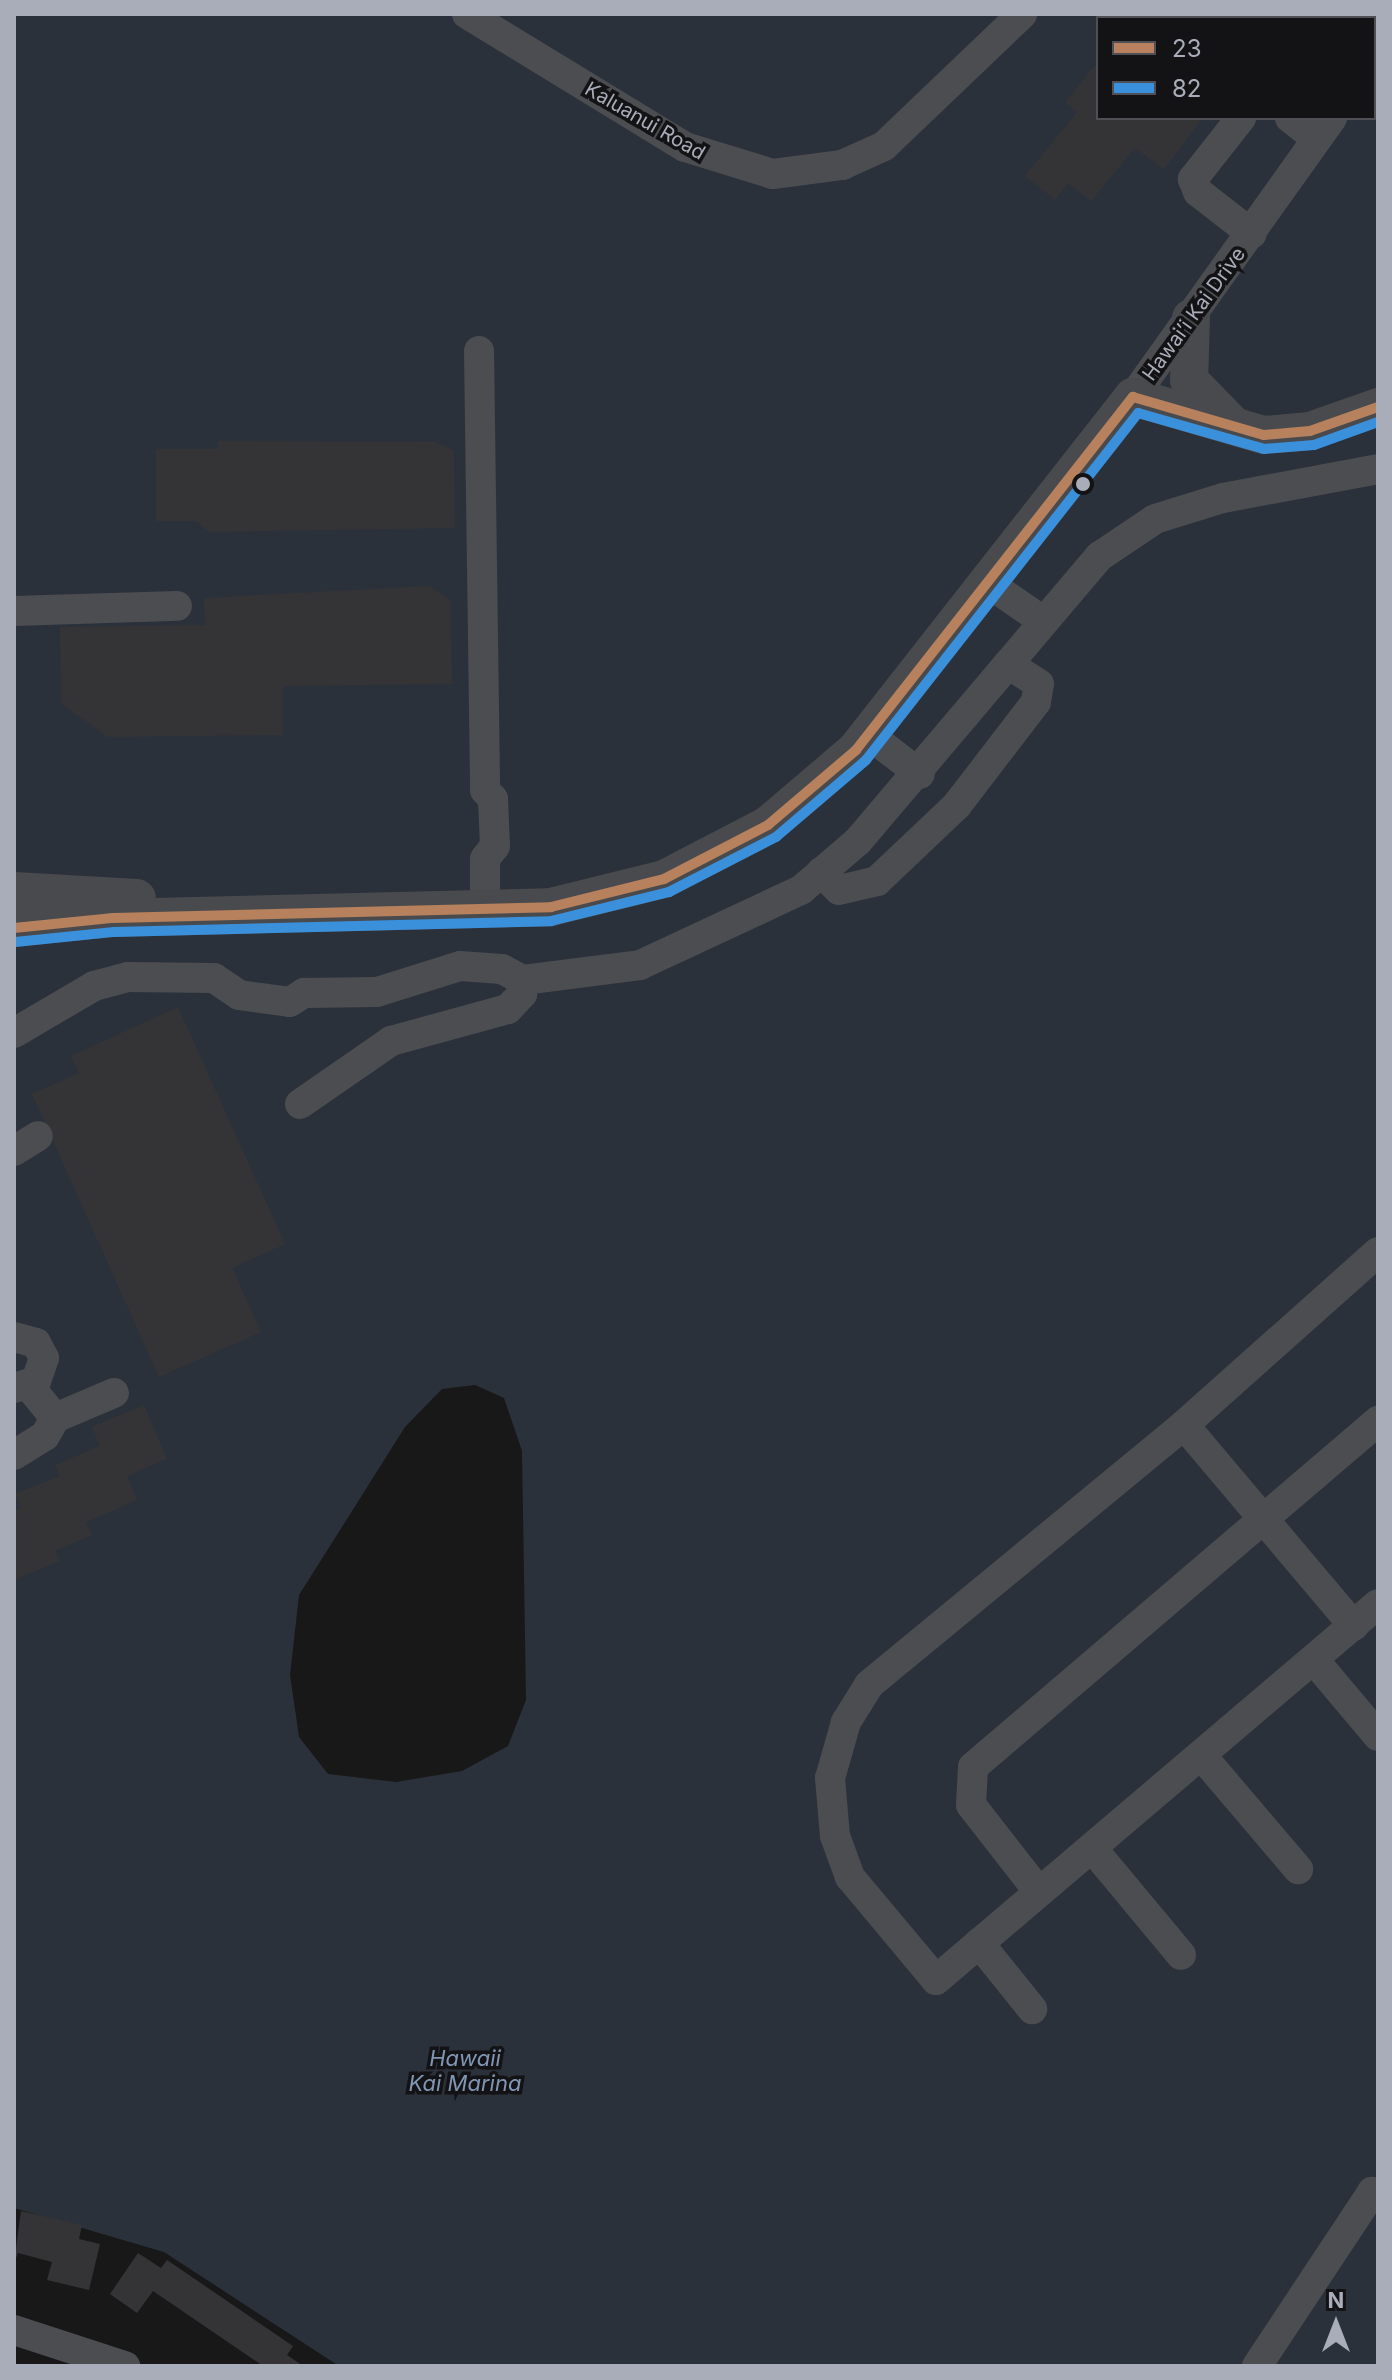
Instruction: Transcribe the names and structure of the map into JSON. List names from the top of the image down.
{
  "streets": {
    "main road": ["Hawai’i Kai Drive"],
    "street": ["Kaluanui Road"]
  },
  "water": ["Hawaii Kai Marina"],
  "lines": ["transit line 23", "transit line 82"],
  "legend": ["23", "82"],
  "north": "top"
}
